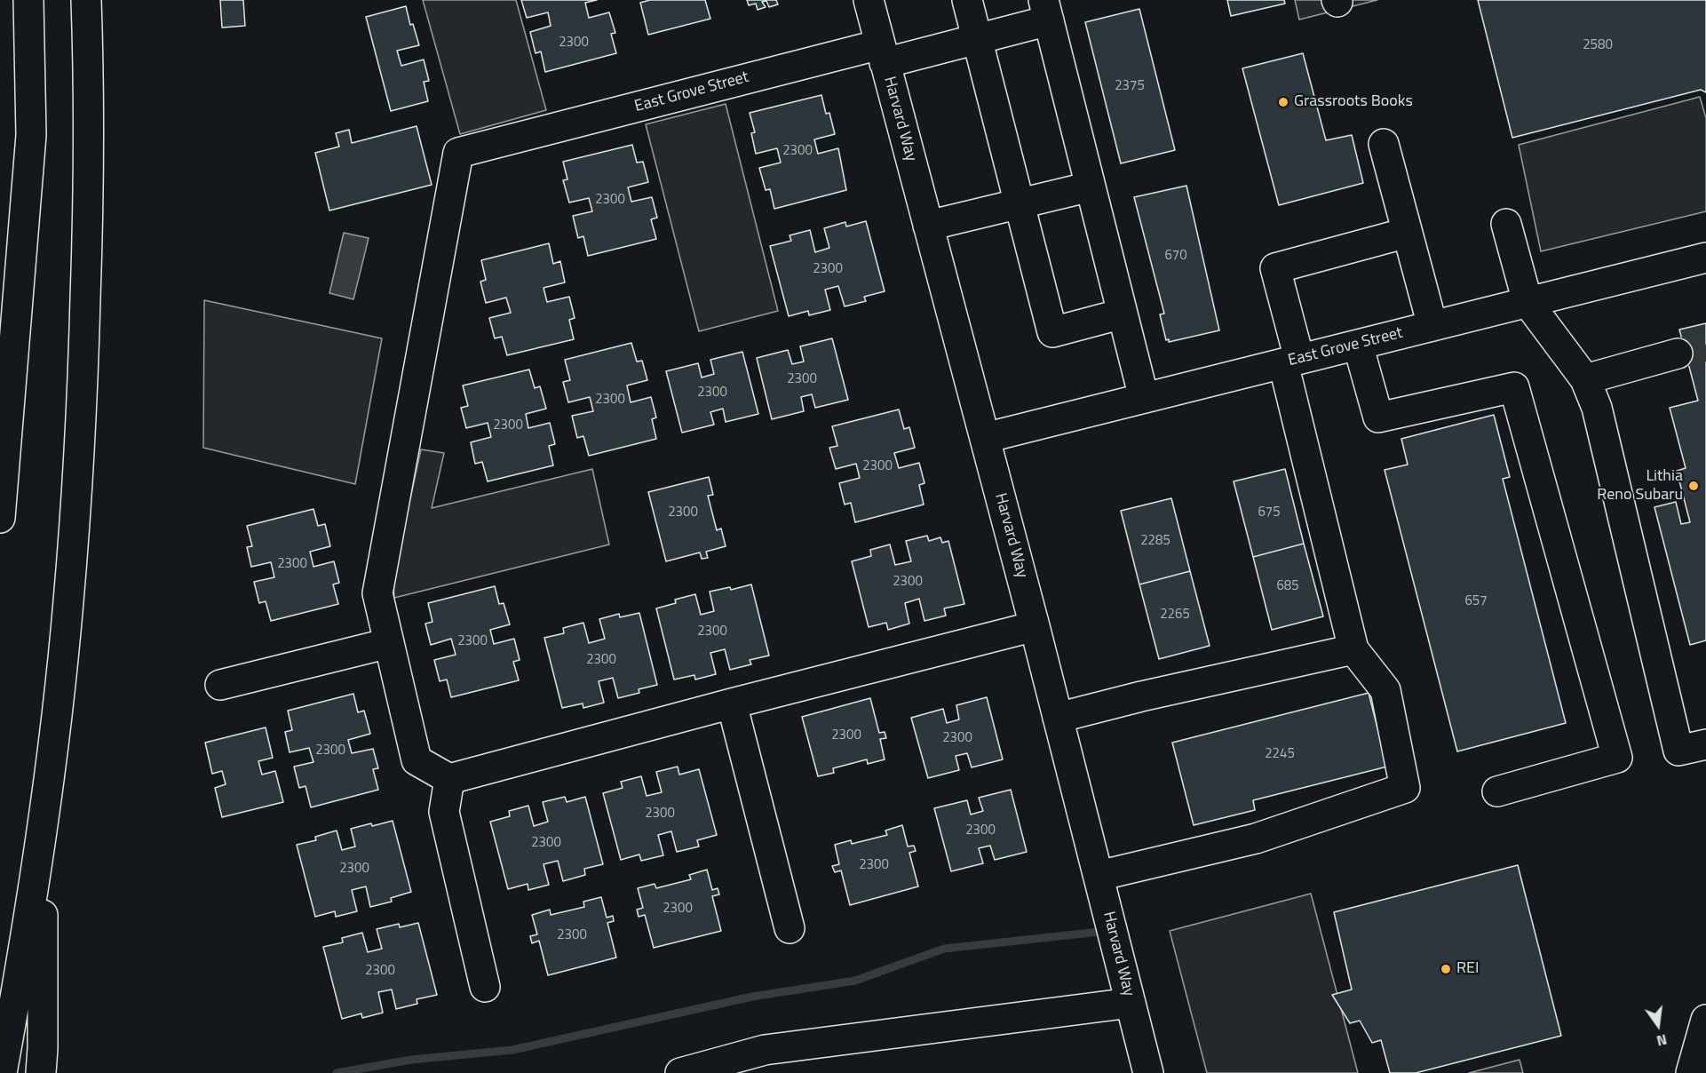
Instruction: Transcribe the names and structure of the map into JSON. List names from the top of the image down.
{
  "streets": {
    "main road": ["East Grove Street", "Harvard Way"]
  },
  "crossings": [
    ["East Grove Street", "Harvard Way"]
  ],
  "places": ["Grassroots Books", "Lithia Reno Subaru", "REI"],
  "house_numbers": [
    "2300",
    "2580",
    "2375",
    "2300",
    "2300",
    "670",
    "2300",
    "2300",
    "2300",
    "2300",
    "2300",
    "2300",
    "2300",
    "675",
    "2285",
    "2300",
    "2300",
    "685",
    "657",
    "2265",
    "2300",
    "2300",
    "2300",
    "2300",
    "2300",
    "2300",
    "2245",
    "2300",
    "2300",
    "2300",
    "2300",
    "2300",
    "2300",
    "2300",
    "2300"
  ],
  "north": "bottom"
}
